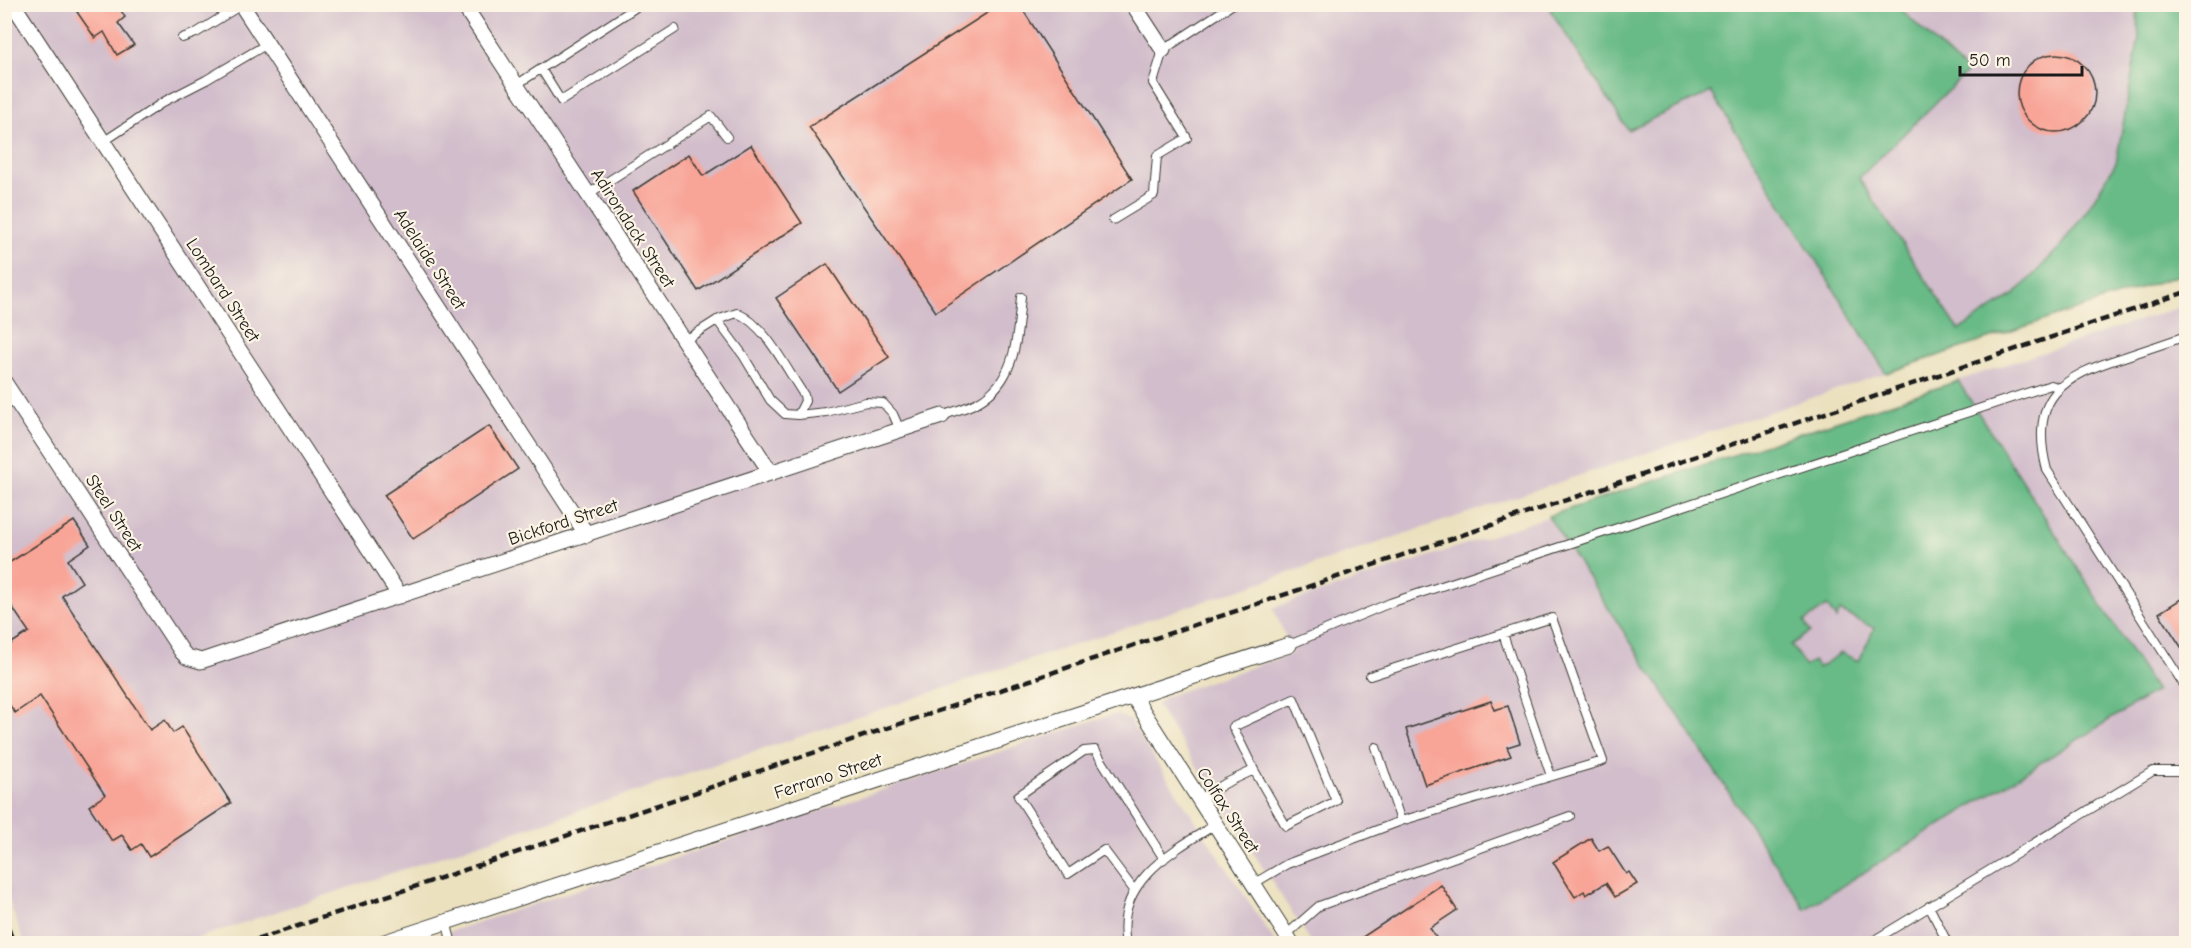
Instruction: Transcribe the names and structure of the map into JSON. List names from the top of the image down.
{
  "streets": {
    "street": [
      "Adirondack Street",
      "Adelaide Street",
      "Lombard Street",
      "Steel Street",
      "Bickford Street",
      "Ferrano Street",
      "Colfax Street"
    ]
  },
  "crossings": [
    ["Adirondack Street", "Bickford Street"],
    ["Adelaide Street", "Bickford Street"],
    ["Lombard Street", "Bickford Street"],
    ["Steel Street", "Bickford Street"],
    ["Ferrano Street", "Colfax Street"]
  ],
  "scale_bar": "50 m"
}
